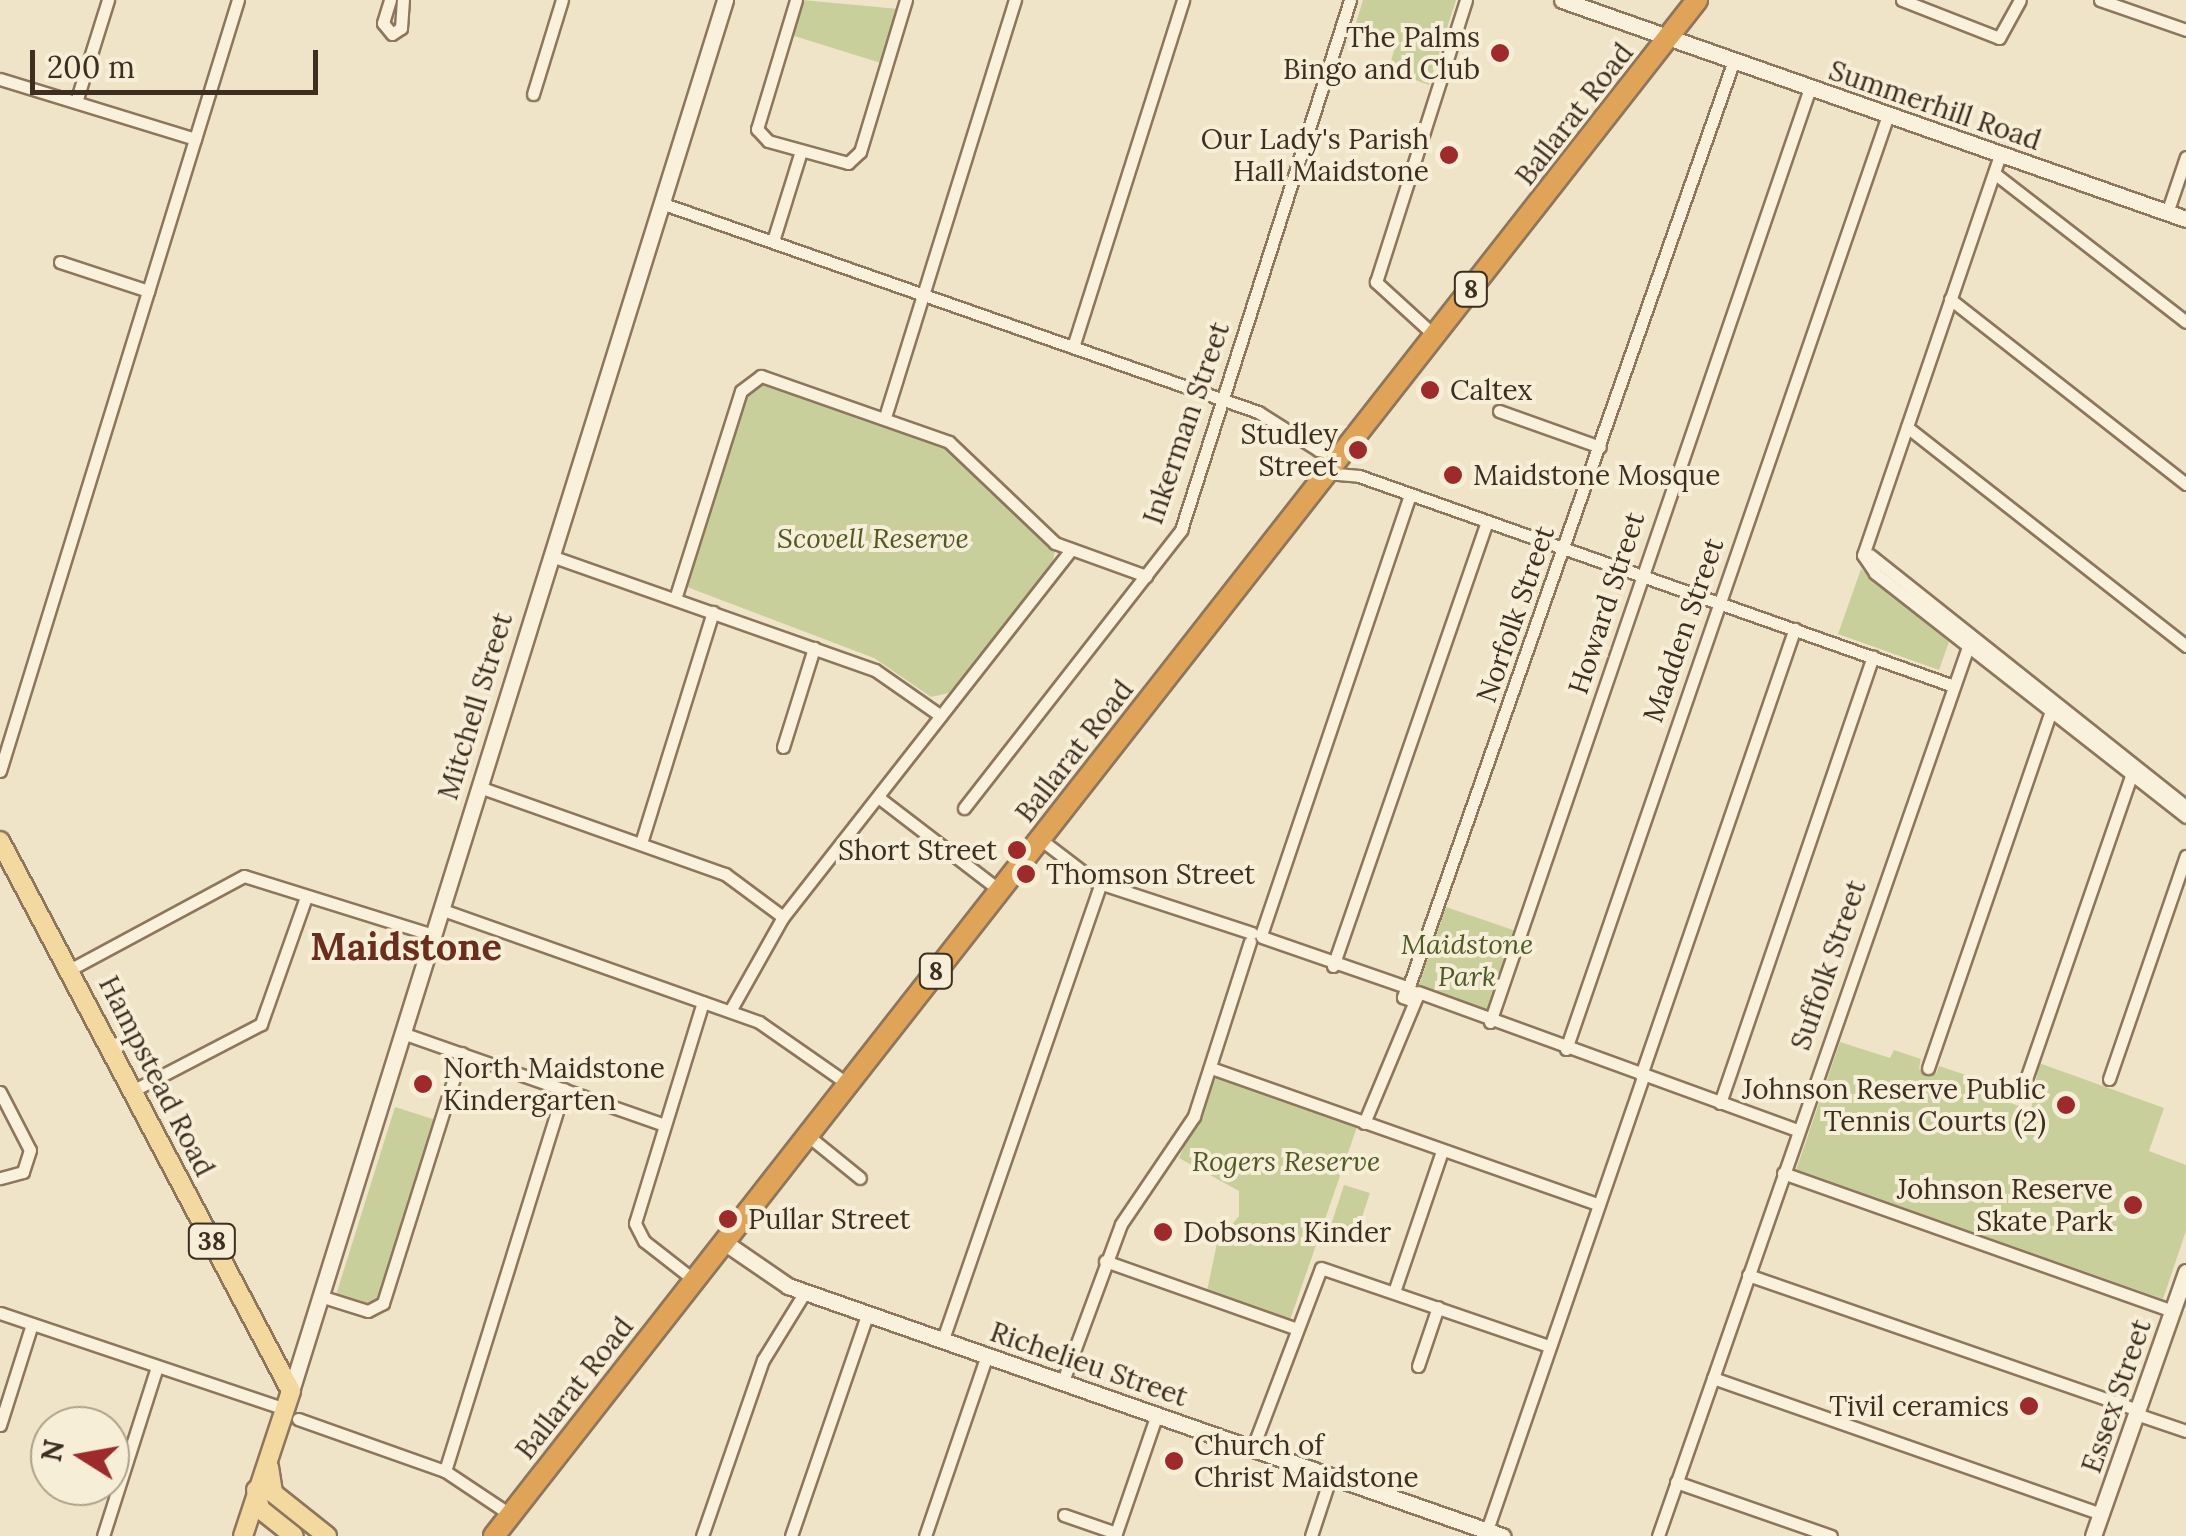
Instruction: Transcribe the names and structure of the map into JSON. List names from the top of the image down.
{
  "streets": {
    "highway": ["Ballarat Road", "8"],
    "main road": ["Mitchell Street", "Hampstead Road", "38"],
    "street": [
      "Summerhill Road",
      "Inkerman Street",
      "Howard Street",
      "Norfolk Street",
      "Madden Street",
      "Suffolk Street",
      "Richelieu Street",
      "Essex Street"
    ]
  },
  "crossings": [
    ["Summerhill Road", "Ballarat Road"],
    ["Summerhill Road", "Howard Street"],
    ["Summerhill Road", "Norfolk Street"],
    ["Summerhill Road", "Madden Street"],
    ["Ballarat Road", "Richelieu Street"],
    ["Mitchell Street", "Hampstead Road"]
  ],
  "districts": ["Maidstone"],
  "parks": ["Scovell Reserve", "Maidstone Park", "Rogers Reserve"],
  "places": [
    "The Palms Bingo and Club",
    "Our Lady's Parish Hall Maidstone",
    "Caltex",
    "Studley Street",
    "Maidstone Mosque",
    "Short Street",
    "Thomson Street",
    "North Maidstone Kindergarten",
    "Johnson Reserve Public Tennis Courts (2)",
    "Johnson Reserve Skate Park",
    "Pullar Street",
    "Dobsons Kinder",
    "Tivil ceramics",
    "Church of Christ Maidstone"
  ],
  "scale_bar": "200 m",
  "north": "left"
}
